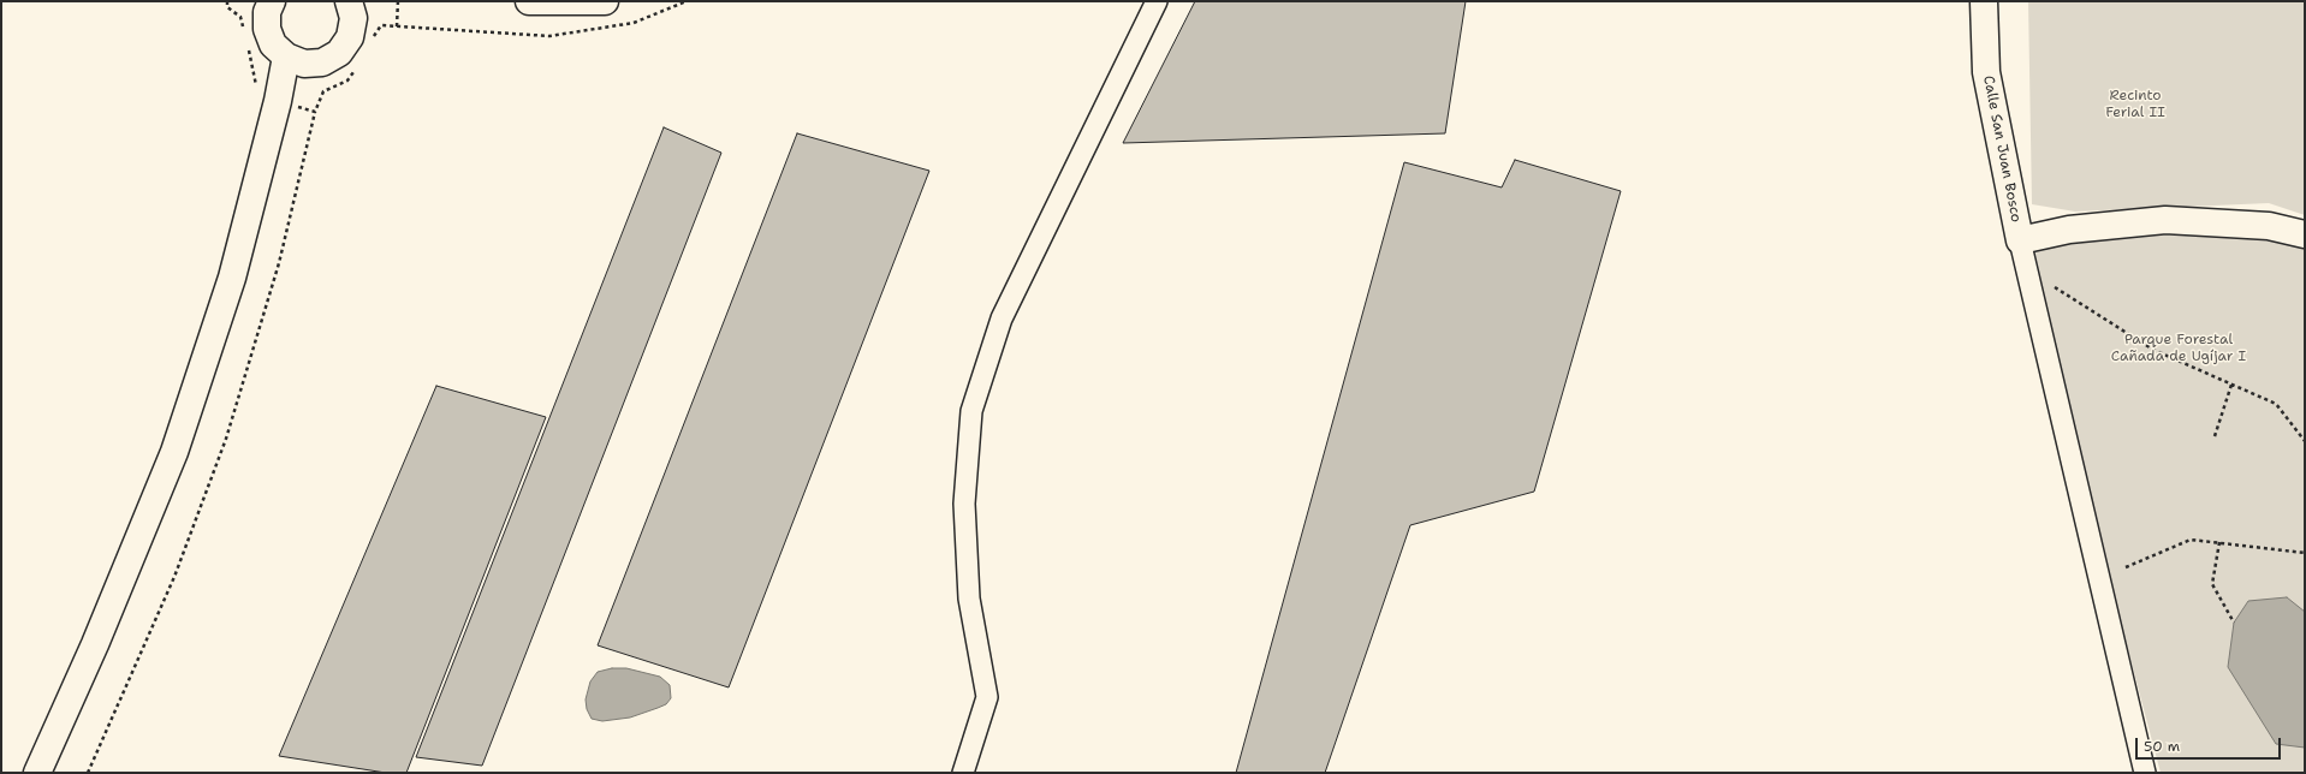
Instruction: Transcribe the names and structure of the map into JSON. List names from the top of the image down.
{
  "streets": {
    "street": ["Calle San Juan Bosco"]
  },
  "parks": ["Recinto Ferial II", "Parque Forestal Cañada de Ugíjar I"],
  "scale_bar": "50 m"
}
